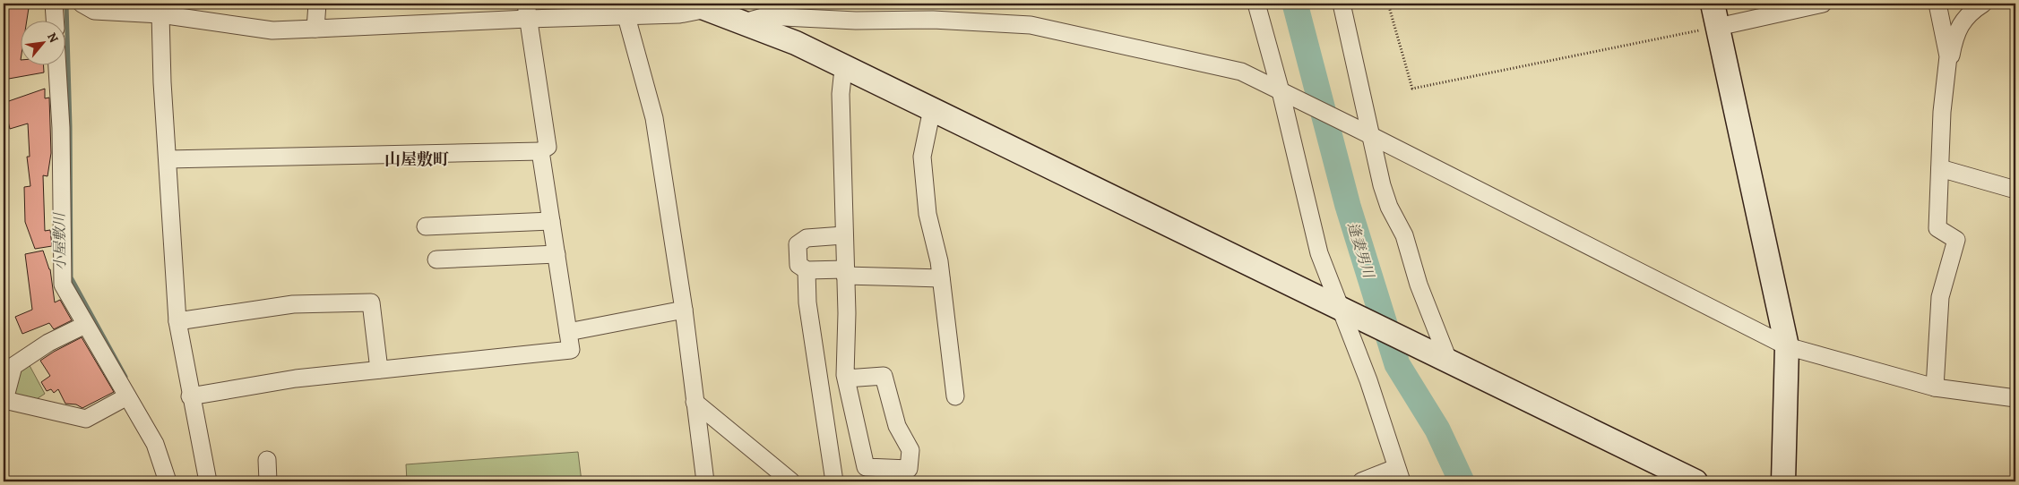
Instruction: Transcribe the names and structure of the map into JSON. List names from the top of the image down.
{
  "districts": ["山屋敷町"],
  "water": ["小屋敷川", "逢妻男川"],
  "north": "top right"
}
